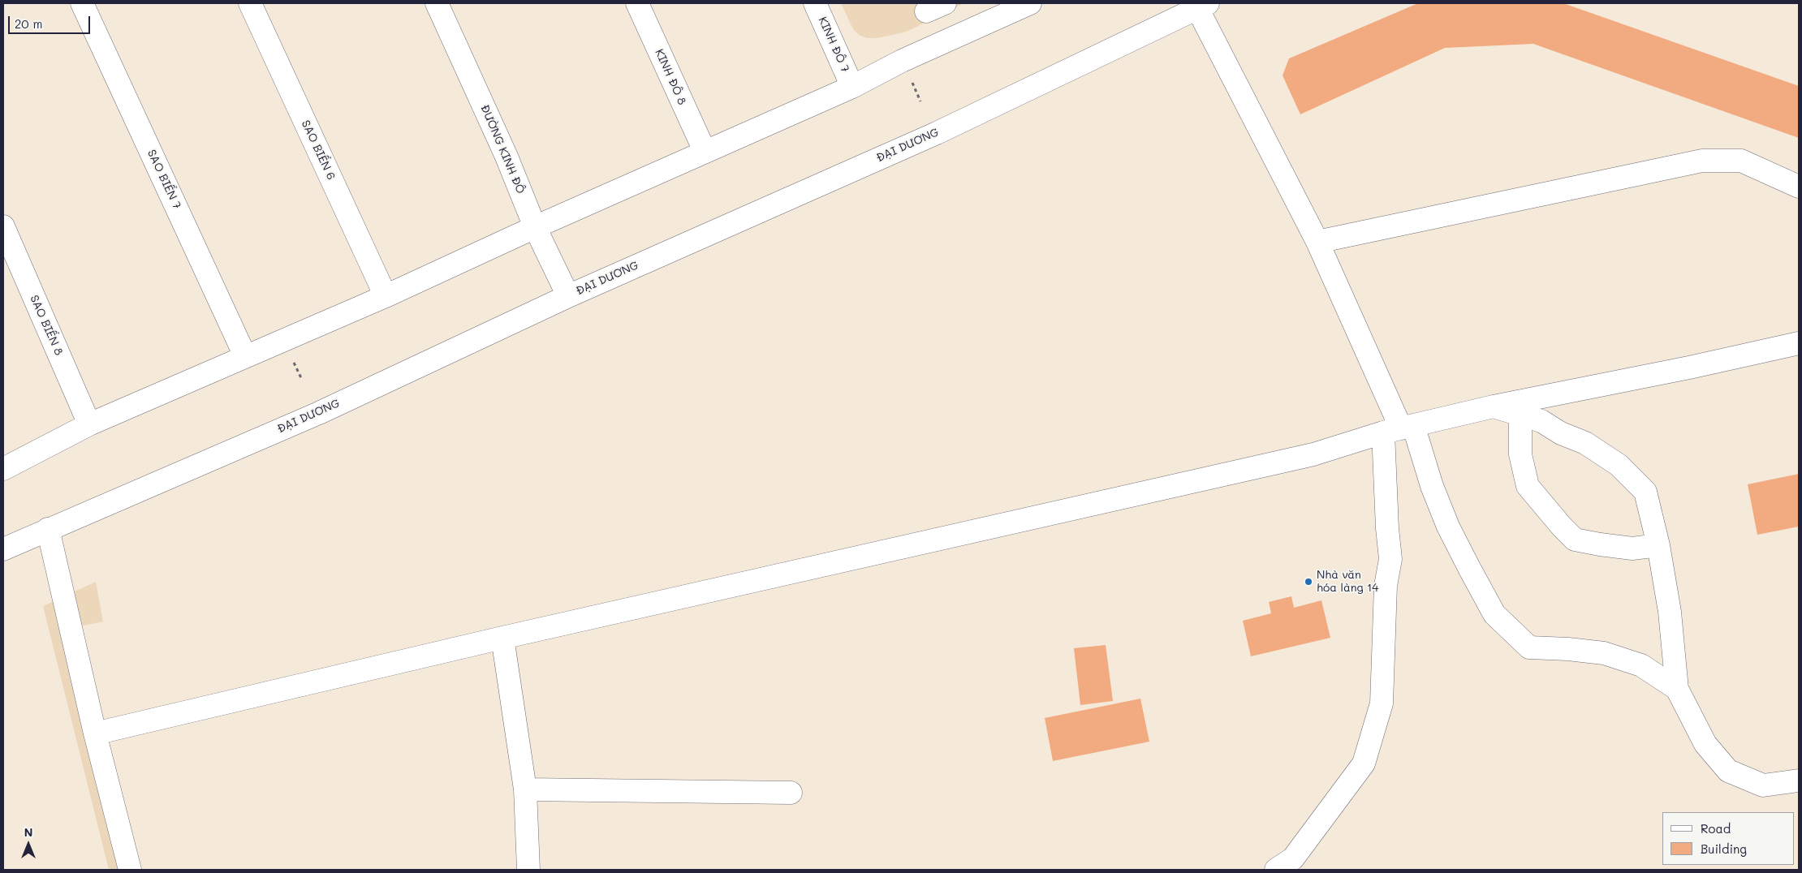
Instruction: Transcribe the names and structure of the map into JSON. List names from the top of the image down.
{
  "streets": {
    "street": [
      "KINH ĐÔ 7",
      "KINH ĐÔ 8",
      "ĐẠI DƯƠNG",
      "ĐƯỜNG KINH ĐÔ",
      "SAO BIỂN 6",
      "SAO BIỂN 7",
      "SAO BIỂN 8"
    ]
  },
  "crossings": [
    ["ĐẠI DƯƠNG", "ĐƯỜNG KINH ĐÔ"]
  ],
  "places": ["Nhà văn hóa làng 14"],
  "legend": ["Road", "Building"],
  "scale_bar": "20 m",
  "north": "top"
}
